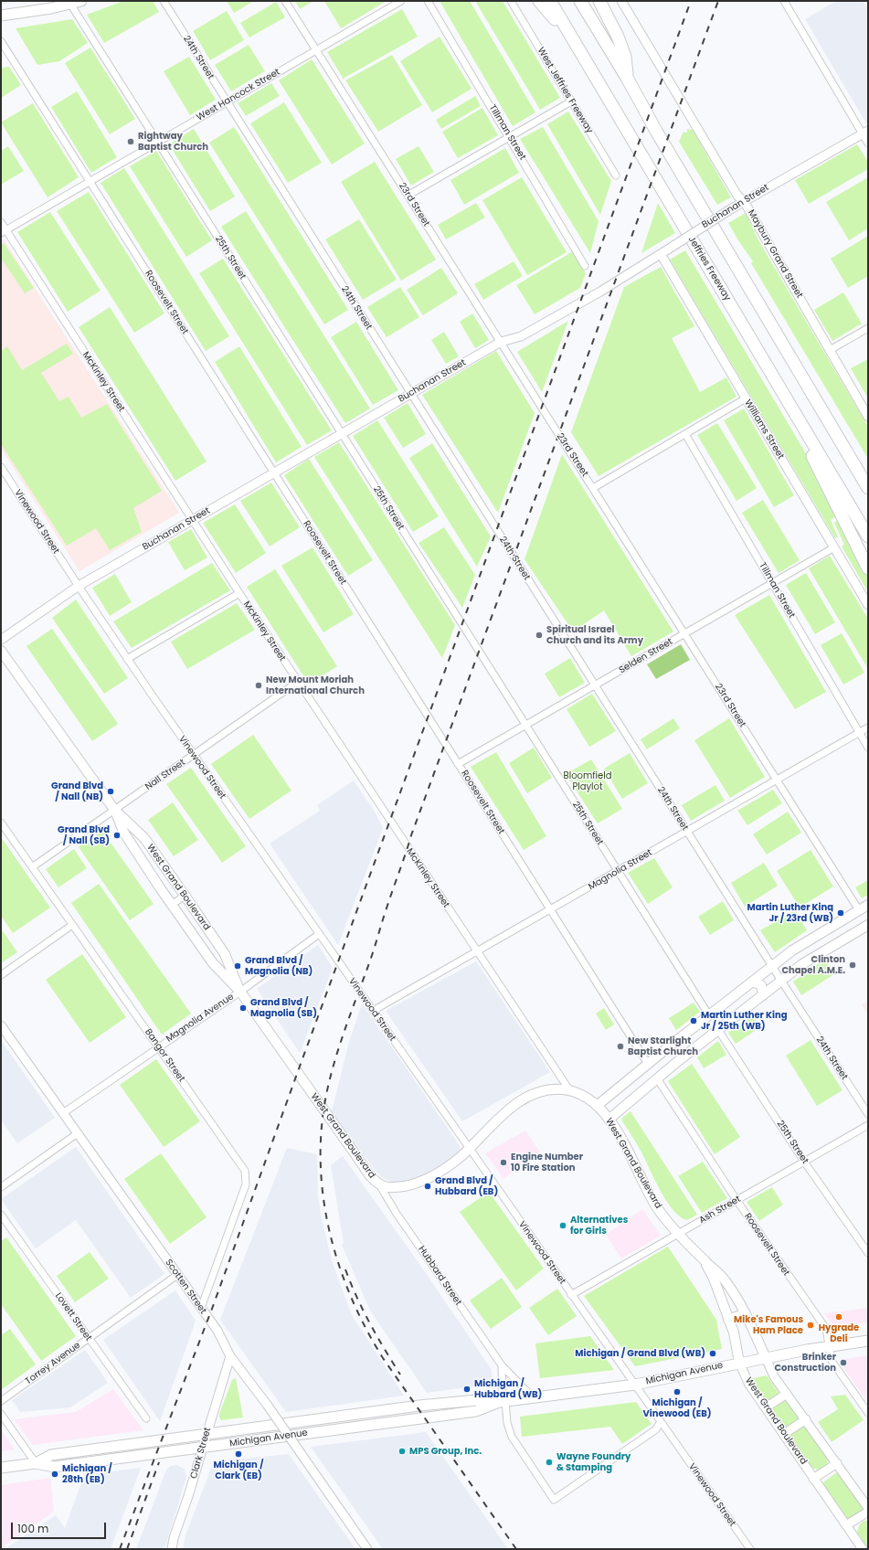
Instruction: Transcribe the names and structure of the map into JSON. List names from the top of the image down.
{
  "streets": {
    "highway": ["Jeffries Freeway"],
    "main road": ["West Grand Boulevard", "Michigan Avenue"],
    "street": [
      "24th Street",
      "West Jeffries Freeway",
      "West Hancock Street",
      "Tillman Street",
      "23rd Street",
      "Buchanan Street",
      "Maybury Grand Street",
      "25th Street",
      "Roosevelt Street",
      "McKinley Street",
      "Williams Street",
      "Vinewood Street",
      "Selden Street",
      "Nall Street",
      "Magnolia Street",
      "Magnolia Avenue",
      "Bangor Street",
      "Ash Street",
      "Hubbard Street",
      "Scotten Street",
      "Lovett Street",
      "Torrey Avenue",
      "Clark Street"
    ]
  },
  "crossings": [
    ["24th Street", "West Hancock Street"],
    ["24th Street", "Buchanan Street"],
    ["24th Street", "Selden Street"],
    ["24th Street", "Magnolia Street"],
    ["West Hancock Street", "23rd Street"],
    ["West Hancock Street", "25th Street"],
    ["West Hancock Street", "Roosevelt Street"],
    ["West Hancock Street", "McKinley Street"],
    ["Tillman Street", "Selden Street"],
    ["Tillman Street", "Magnolia Street"],
    ["23rd Street", "Buchanan Street"],
    ["23rd Street", "Selden Street"],
    ["23rd Street", "Magnolia Street"],
    ["Buchanan Street", "Maybury Grand Street"],
    ["Buchanan Street", "25th Street"],
    ["Buchanan Street", "Roosevelt Street"],
    ["Buchanan Street", "McKinley Street"],
    ["Buchanan Street", "Williams Street"],
    ["Buchanan Street", "Vinewood Street"],
    ["25th Street", "Selden Street"],
    ["25th Street", "Magnolia Street"],
    ["25th Street", "Ash Street"],
    ["Roosevelt Street", "Selden Street"],
    ["Roosevelt Street", "Magnolia Street"],
    ["Roosevelt Street", "Ash Street"],
    ["Roosevelt Street", "Michigan Avenue"],
    ["McKinley Street", "Nall Street"],
    ["McKinley Street", "Magnolia Street"],
    ["McKinley Street", "West Grand Boulevard"],
    ["Williams Street", "Selden Street"],
    ["Vinewood Street", "Nall Street"],
    ["Vinewood Street", "Magnolia Street"],
    ["Vinewood Street", "West Grand Boulevard"],
    ["Vinewood Street", "Magnolia Avenue"],
    ["Vinewood Street", "Ash Street"],
    ["Vinewood Street", "Michigan Avenue"],
    ["Nall Street", "West Grand Boulevard"],
    ["Nall Street", "Bangor Street"],
    ["West Grand Boulevard", "Magnolia Avenue"],
    ["West Grand Boulevard", "Ash Street"],
    ["West Grand Boulevard", "Hubbard Street"],
    ["West Grand Boulevard", "Michigan Avenue"],
    ["Magnolia Avenue", "Bangor Street"],
    ["Magnolia Avenue", "Scotten Street"],
    ["Bangor Street", "Scotten Street"],
    ["Hubbard Street", "Michigan Avenue"],
    ["Scotten Street", "Torrey Avenue"],
    ["Scotten Street", "Clark Street"],
    ["Lovett Street", "Torrey Avenue"],
    ["Michigan Avenue", "Clark Street"]
  ],
  "parks": ["Bloomfield Playlot"],
  "places": [
    "Rightway Baptist Church",
    "Spiritual Israel Church and its Army",
    "New Mount Moriah International Church",
    "Grand Blvd / Nall (NB)",
    "Grand Blvd / Nall (SB)",
    "Martin Luther King Jr / 23rd (WB)",
    "Clinton Chapel A.M.E.",
    "Grand Blvd / Magnolia (NB)",
    "Grand Blvd / Magnolia (SB)",
    "Martin Luther King Jr / 25th (WB)",
    "New Starlight Baptist Church",
    "Engine Number 10 Fire Station",
    "Grand Blvd / Hubbard (EB)",
    "Alternatives for Girls",
    "Hygrade Deli",
    "Mike's Famous Ham Place",
    "Michigan / Grand Blvd (WB)",
    "Brinker Construction",
    "Michigan / Hubbard (WB)",
    "Michigan / Vinewood (EB)",
    "MPS Group, Inc.",
    "Michigan / Clark (EB)",
    "Wayne Foundry & Stamping",
    "Michigan / 28th (EB)"
  ],
  "scale_bar": "100 m"
}
